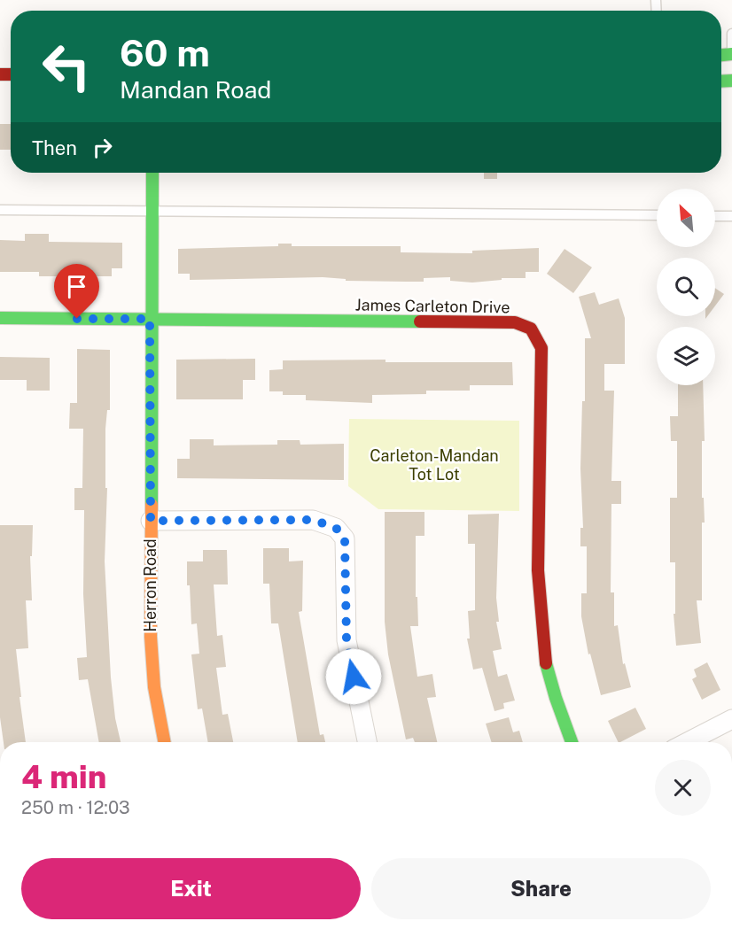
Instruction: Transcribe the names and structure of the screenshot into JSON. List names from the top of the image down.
{
  "streets": {
    "street": ["James Carleton Drive", "Herron Road"]
  },
  "crossings": [
    ["James Carleton Drive", "Herron Road"]
  ],
  "parks": ["Carleton-Mandan Tot Lot"],
  "north": "top left",
  "page": {
    "turn": ["60 m", "Mandan Road"],
    "then": "Then",
    "heading": ["4 min", "250 m · 12:03"],
    "buttons": ["Exit", "Share"]
  }
}
